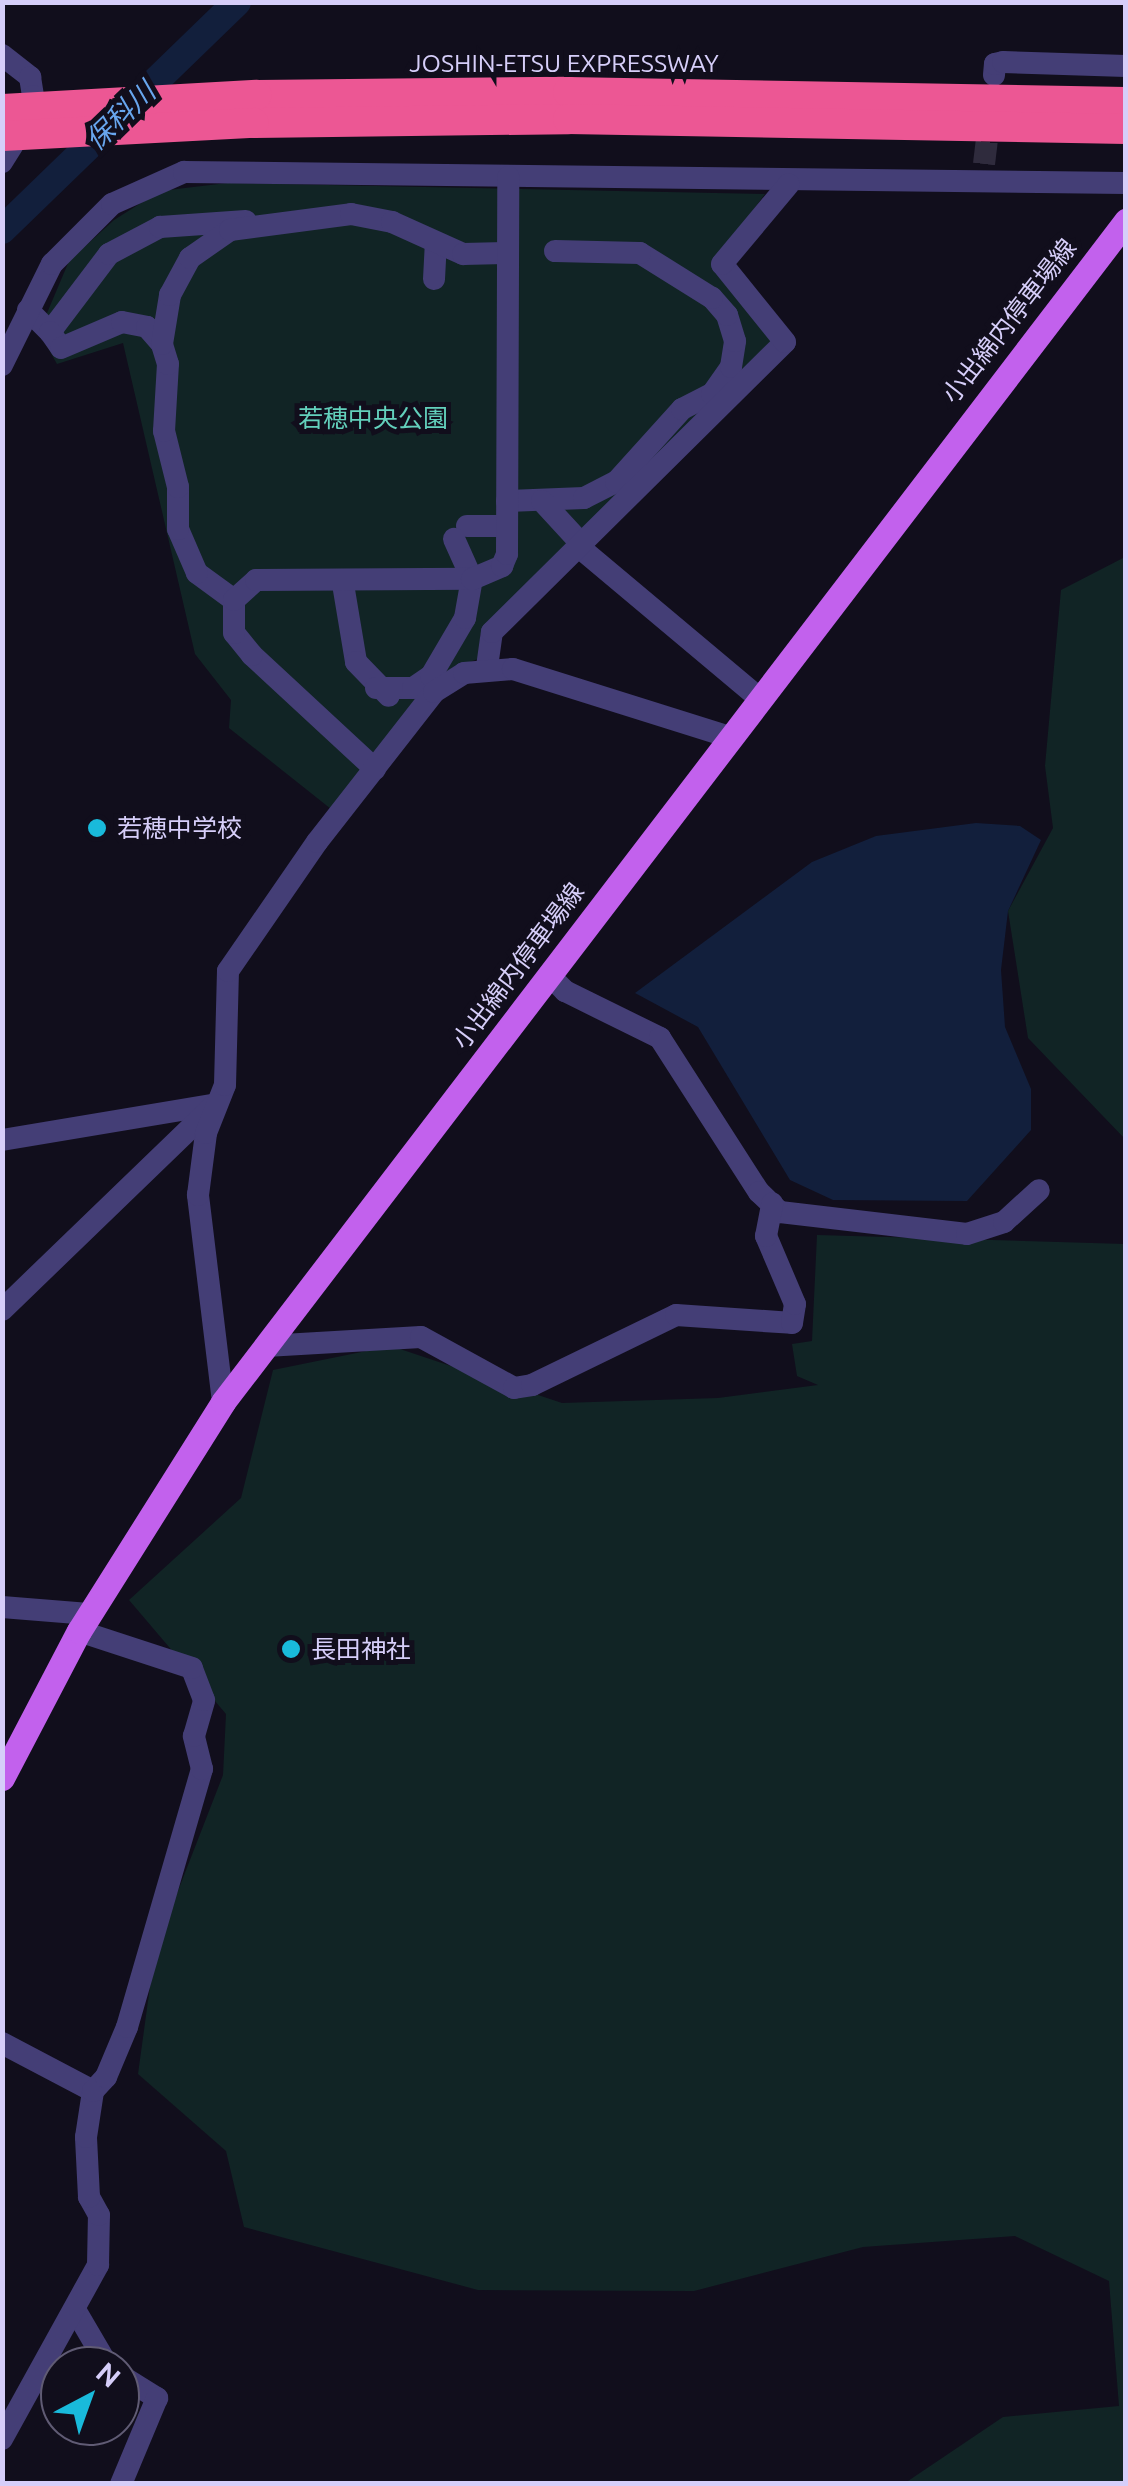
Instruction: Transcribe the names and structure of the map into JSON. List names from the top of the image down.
{
  "streets": {
    "highway": ["JOSHIN-ETSU EXPRESSWAY"],
    "main road": ["小出綿内停車場線"]
  },
  "water": ["保科川"],
  "parks": ["若穂中央公園"],
  "places": ["若穂中学校", "長田神社"],
  "north": "top right"
}
